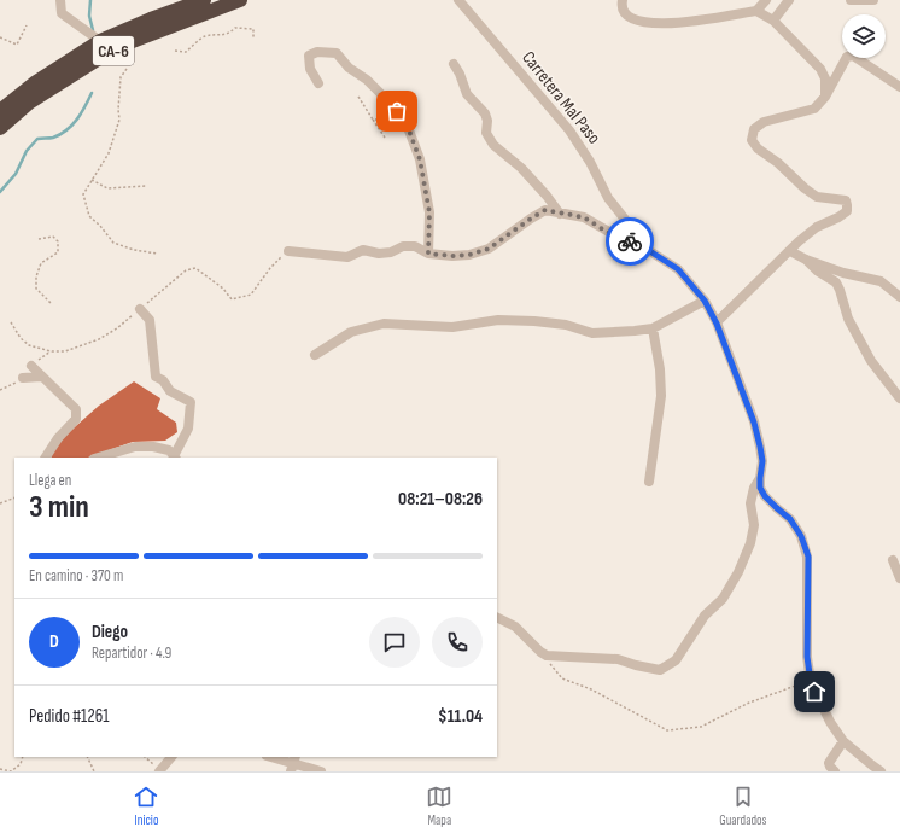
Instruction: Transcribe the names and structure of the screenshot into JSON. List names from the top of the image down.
{
  "streets": {
    "highway": ["CA-6"],
    "street": ["Carretera Mal Paso"]
  },
  "page": {
    "heading": ["3 min", "Llega en", "08:21–08:26"],
    "panel": [
      "Diego",
      "Repartidor · 4.9",
      "Pedido #1261",
      "$11.04"
    ],
    "bar": "En camino · 370 m",
    "round": "D",
    "tabs": ["Inicio", "Mapa", "Guardados"]
  }
}
